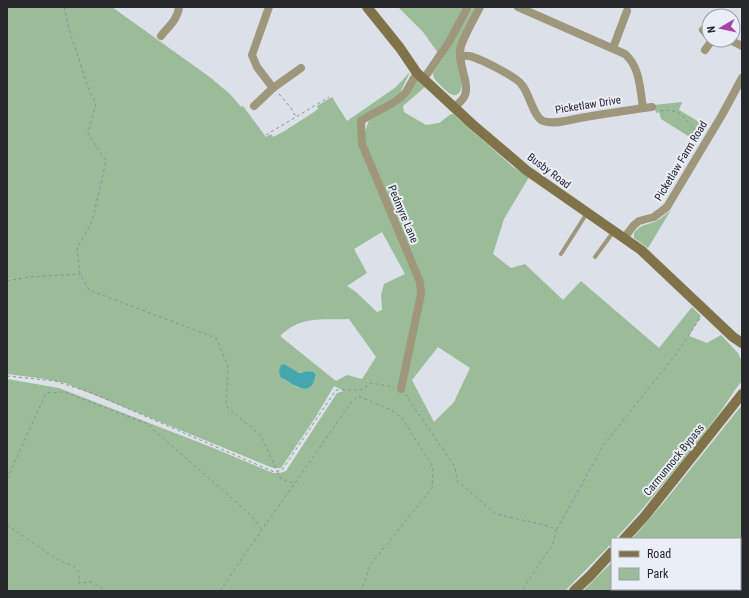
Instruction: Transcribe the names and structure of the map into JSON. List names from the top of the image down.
{
  "streets": {
    "main road": ["Busby Road", "Carmunnock Bypass"],
    "street": ["Picketlaw Drive", "Picketlaw Farm Road", "Pedmyre Lane"]
  },
  "crossings": [
    ["Picketlaw Farm Road", "Busby Road"],
    ["Busby Road", "Pedmyre Lane"]
  ],
  "legend": ["Road", "Park"],
  "north": "left"
}
